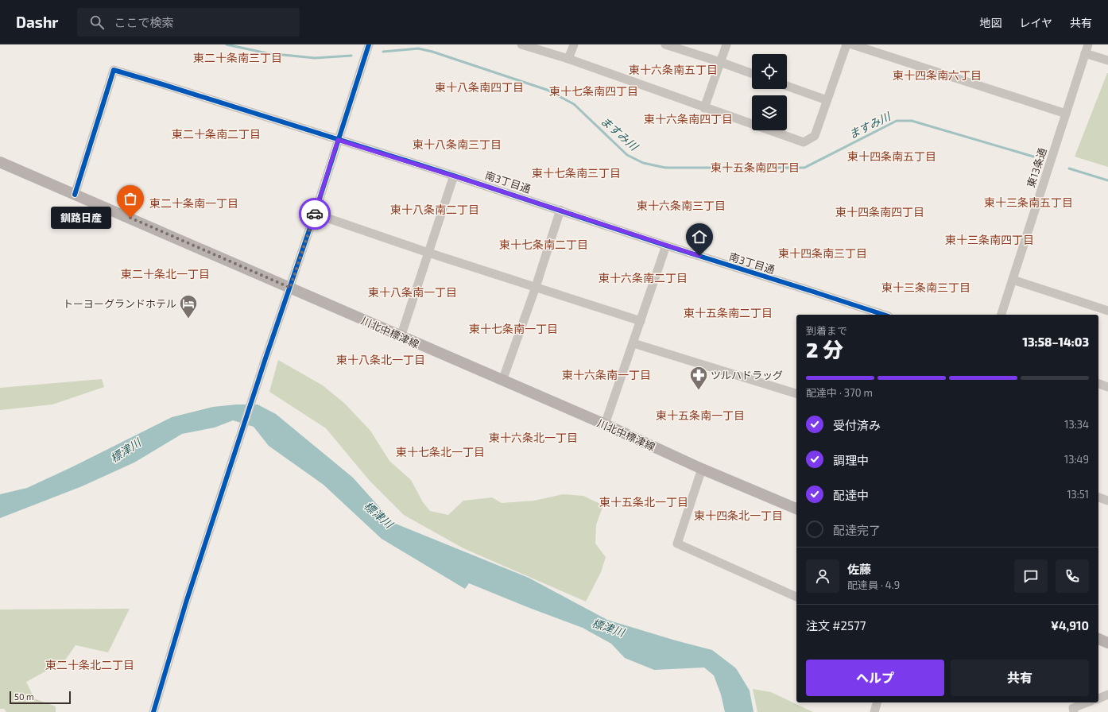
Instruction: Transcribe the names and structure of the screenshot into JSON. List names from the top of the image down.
{
  "streets": {
    "main road": ["川北中標津線"],
    "street": ["東13条通", "南3丁目通"]
  },
  "crossings": [
    ["南3丁目通", "川北中標津線"]
  ],
  "districts": [
    "東二十条南三丁目",
    "東十六条南五丁目",
    "東十四条南六丁目",
    "東十八条南四丁目",
    "東十七条南四丁目",
    "東十六条南四丁目",
    "東二十条南二丁目",
    "東十八条南三丁目",
    "東十四条南五丁目",
    "東十五条南四丁目",
    "東十七条南三丁目",
    "東十三条南五丁目",
    "東二十条南一丁目",
    "東十六条南三丁目",
    "東十八条南二丁目",
    "東十四条南四丁目",
    "東十三条南四丁目",
    "東十七条南二丁目",
    "東十四条南三丁目",
    "東二十条北一丁目",
    "東十六条南二丁目",
    "東十三条南三丁目",
    "東十八条南一丁目",
    "東十五条南二丁目",
    "東十七条南一丁目",
    "東十八条北一丁目",
    "東十六条南一丁目",
    "東十五条南一丁目",
    "東十六条北一丁目",
    "東十七条北一丁目",
    "東十五条北一丁目",
    "東十四条北一丁目",
    "東二十条北二丁目"
  ],
  "water": ["ますみ川", "標津川"],
  "places": {
    "other": ["釧路日産"],
    "hotel": ["トーヨーグランドホテル"],
    "pharmacy": ["ツルハドラッグ"]
  },
  "scale_bar": "50 m",
  "page": {
    "header": "Dashr",
    "search": "ここで検索",
    "nav": ["地図", "レイヤ", "共有"],
    "bubble": "釧路日産",
    "heading": ["2 分", "到着まで", "13:58–14:03"],
    "panel": [
      "佐藤",
      "配達員 · 4.9",
      "注文 #2577",
      "¥4,910"
    ],
    "bar": "配達中 · 370 m",
    "list": [
      ["受付済み", "13:34"],
      ["調理中", "13:49"],
      ["配達中", "13:51"],
      "配達完了"
    ],
    "buttons": ["ヘルプ", "共有"],
    "scale": "50 m"
  }
}
